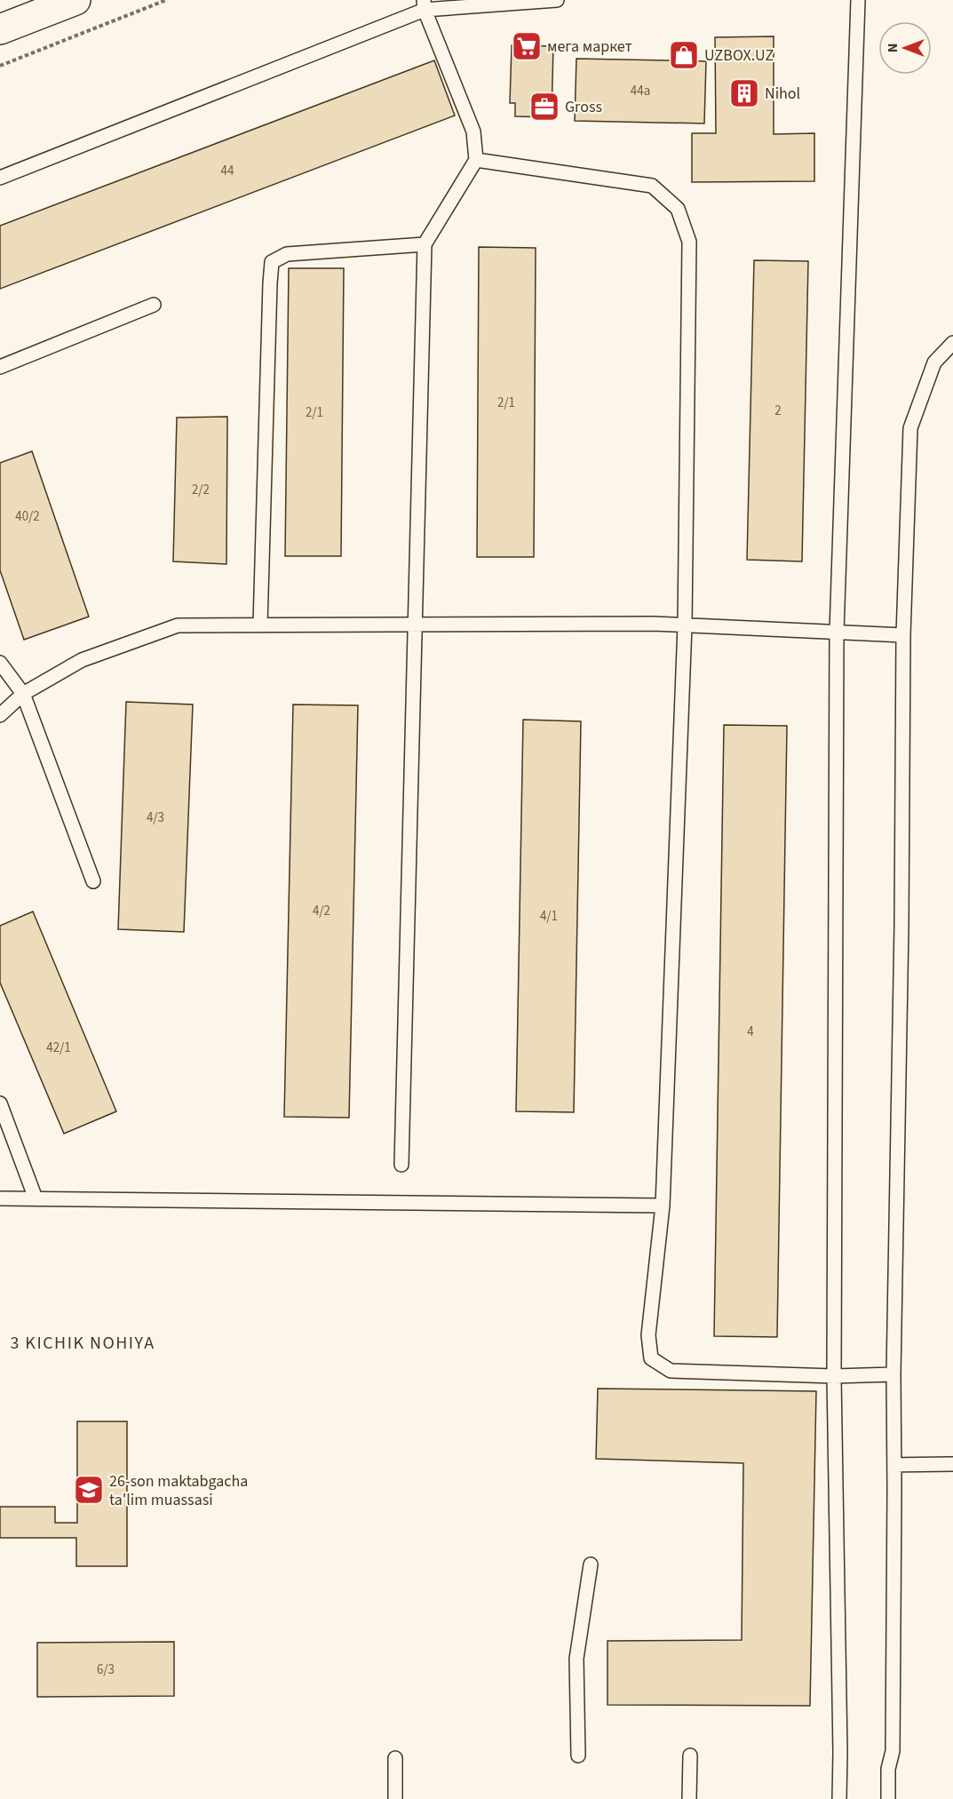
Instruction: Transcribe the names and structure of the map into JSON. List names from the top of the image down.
{
  "districts": ["3 KICHIK NOHIYA"],
  "places": {
    "supermarket": ["мега маркет"],
    "shop": ["UZBOX.UZ"],
    "building": ["Nihol"],
    "office": ["Gross"],
    "school or university": ["26-son maktabgacha ta'lim muassasi"]
  },
  "house_numbers": [
    "44a",
    "44",
    "2/1",
    "2",
    "2/1",
    "2/2",
    "40/2",
    "4/3",
    "4/2",
    "4/1",
    "4",
    "42/1",
    "6/3"
  ],
  "north": "left"
}
